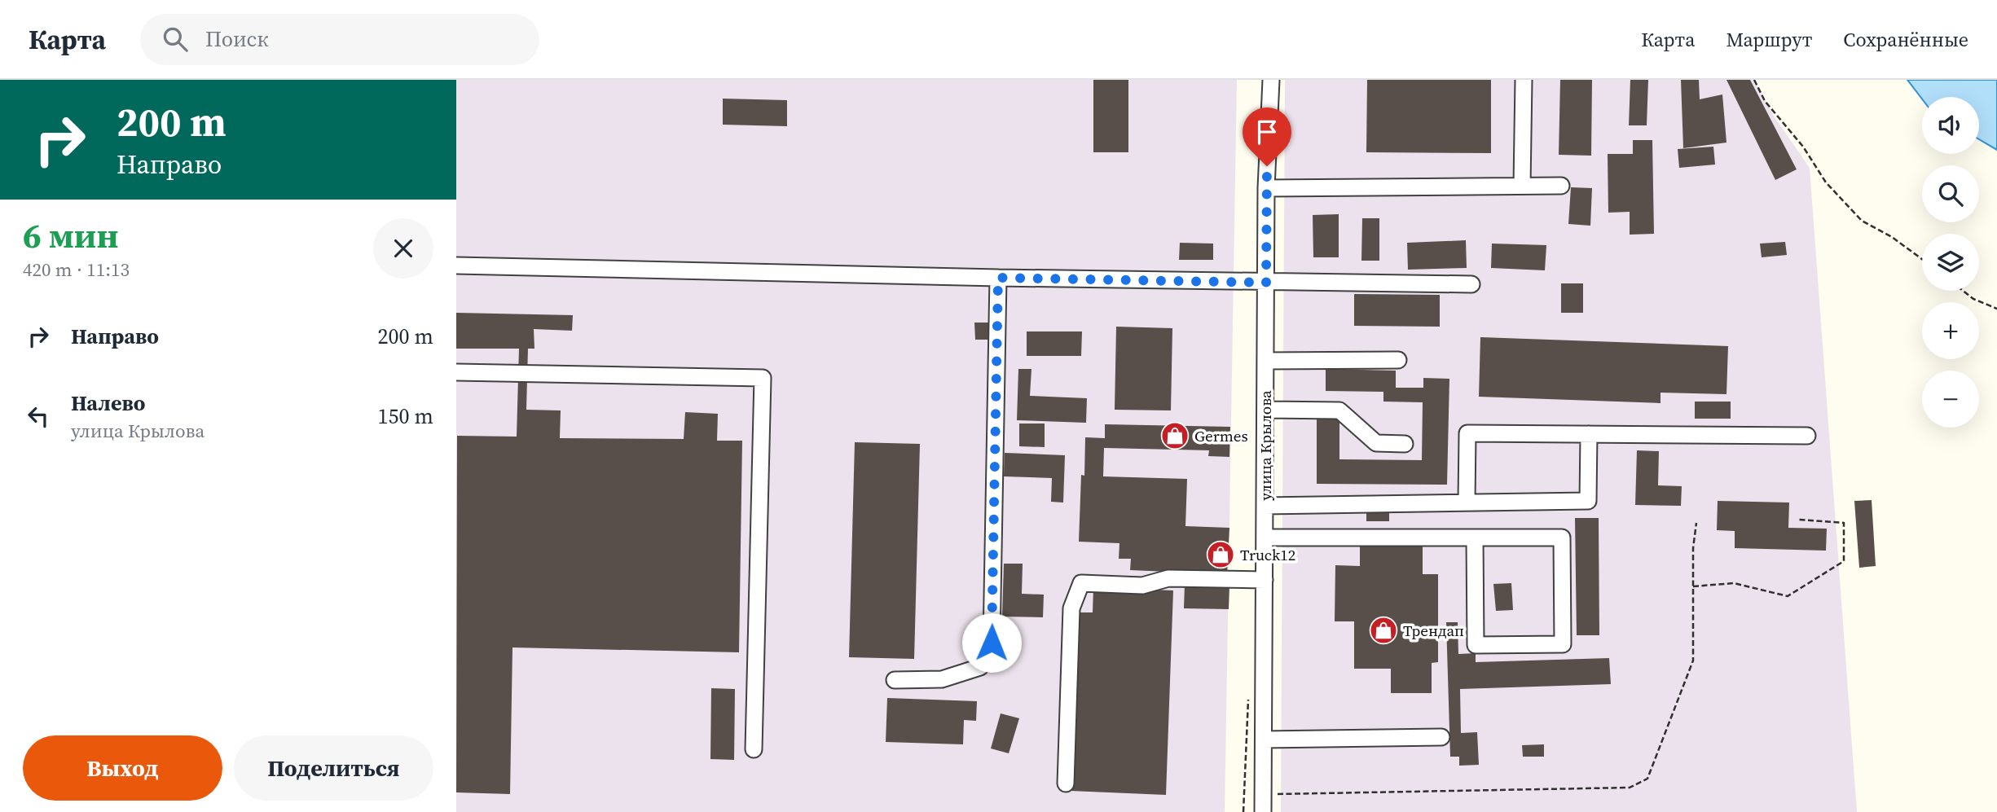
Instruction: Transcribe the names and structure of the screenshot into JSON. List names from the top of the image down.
{
  "streets": {
    "street": ["улица Крылова"]
  },
  "places": {
    "shop": ["Germes", "Truck12", "Трендап"]
  },
  "page": {
    "header": "Карта",
    "search": "Поиск",
    "nav": ["Карта", "Маршрут", "Сохранённые"],
    "turn": ["200 m", "Направо"],
    "map_buttons": ["+", "−"],
    "heading": ["6 мин", "420 m · 11:13"],
    "list": [
      {
        "name": "Направо",
        "value": "200 m"
      },
      {
        "name": "Налево",
        "note": "улица Крылова",
        "value": "150 m"
      }
    ],
    "buttons": ["Выход", "Поделиться"]
  }
}
